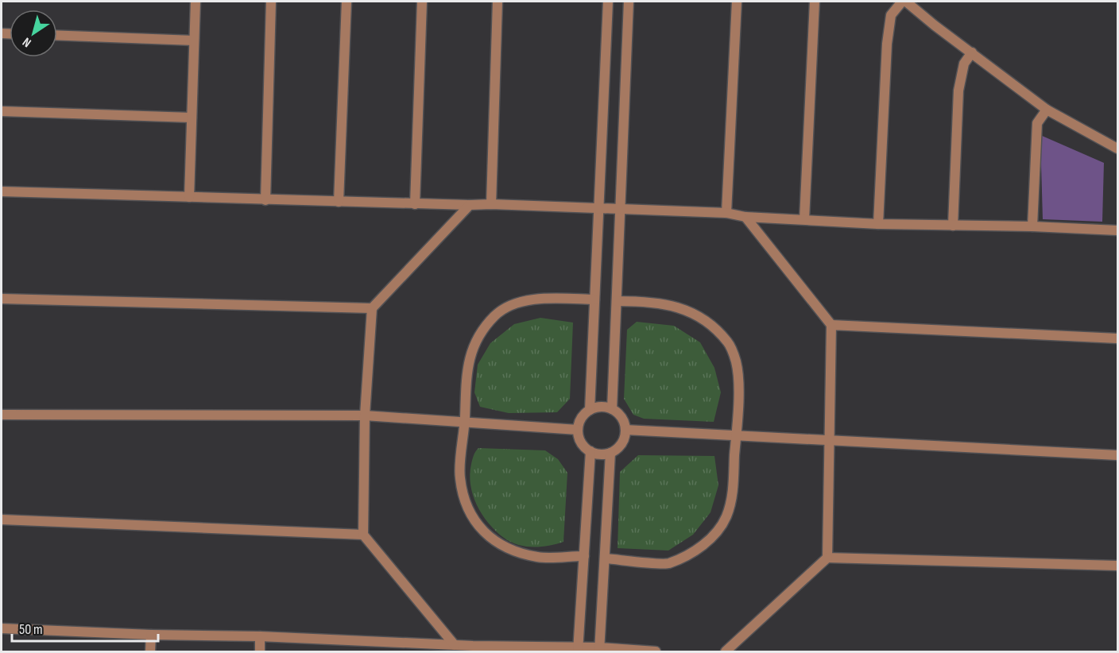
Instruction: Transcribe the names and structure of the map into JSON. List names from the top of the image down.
{
  "scale_bar": "50 m",
  "north": "bottom left"
}
